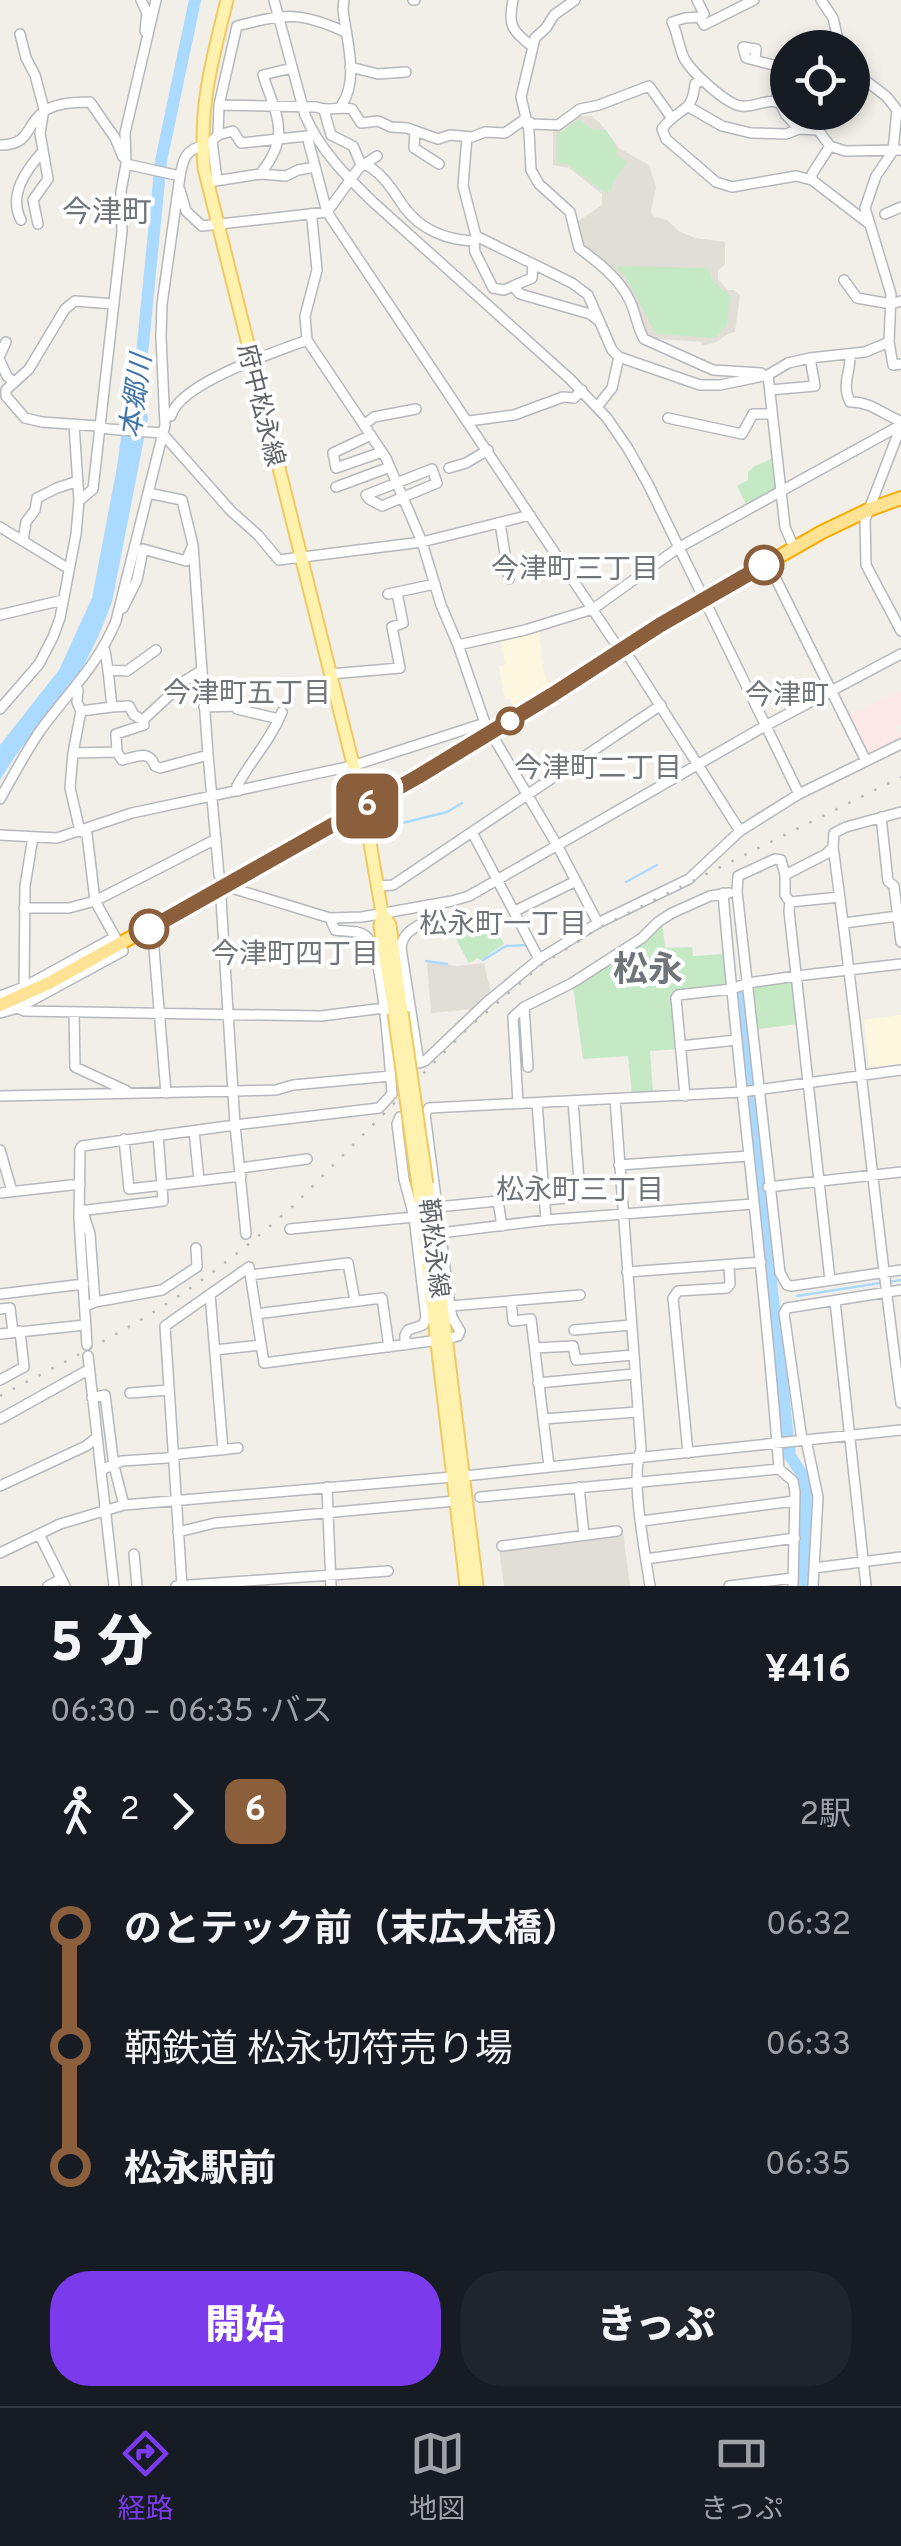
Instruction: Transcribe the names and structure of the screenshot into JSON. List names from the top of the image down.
{
  "streets": {
    "main road": ["府中松永線", "鞆松永線"]
  },
  "crossings": [
    ["府中松永線", "鞆松永線"]
  ],
  "districts": [
    "今津町",
    "今津町三丁目",
    "今津町五丁目",
    "今津町",
    "今津町二丁目",
    "松永町一丁目",
    "今津町四丁目",
    "松永",
    "松永町三丁目"
  ],
  "water": ["本郷川"],
  "lines": ["bus line 6"],
  "page": {
    "on_map": "6",
    "heading": ["5 分", "06:30 – 06:35 · バス", "¥416"],
    "legs": ["2", "6", "2駅"],
    "list": [
      {
        "name": "のとテック前（末広大橋）",
        "value": "06:32"
      },
      {
        "name": "鞆鉄道 松永切符売り場",
        "value": "06:33"
      },
      {
        "name": "松永駅前",
        "value": "06:35"
      }
    ],
    "buttons": ["開始", "きっぷ"],
    "tabs": ["経路", "地図", "きっぷ"]
  }
}
